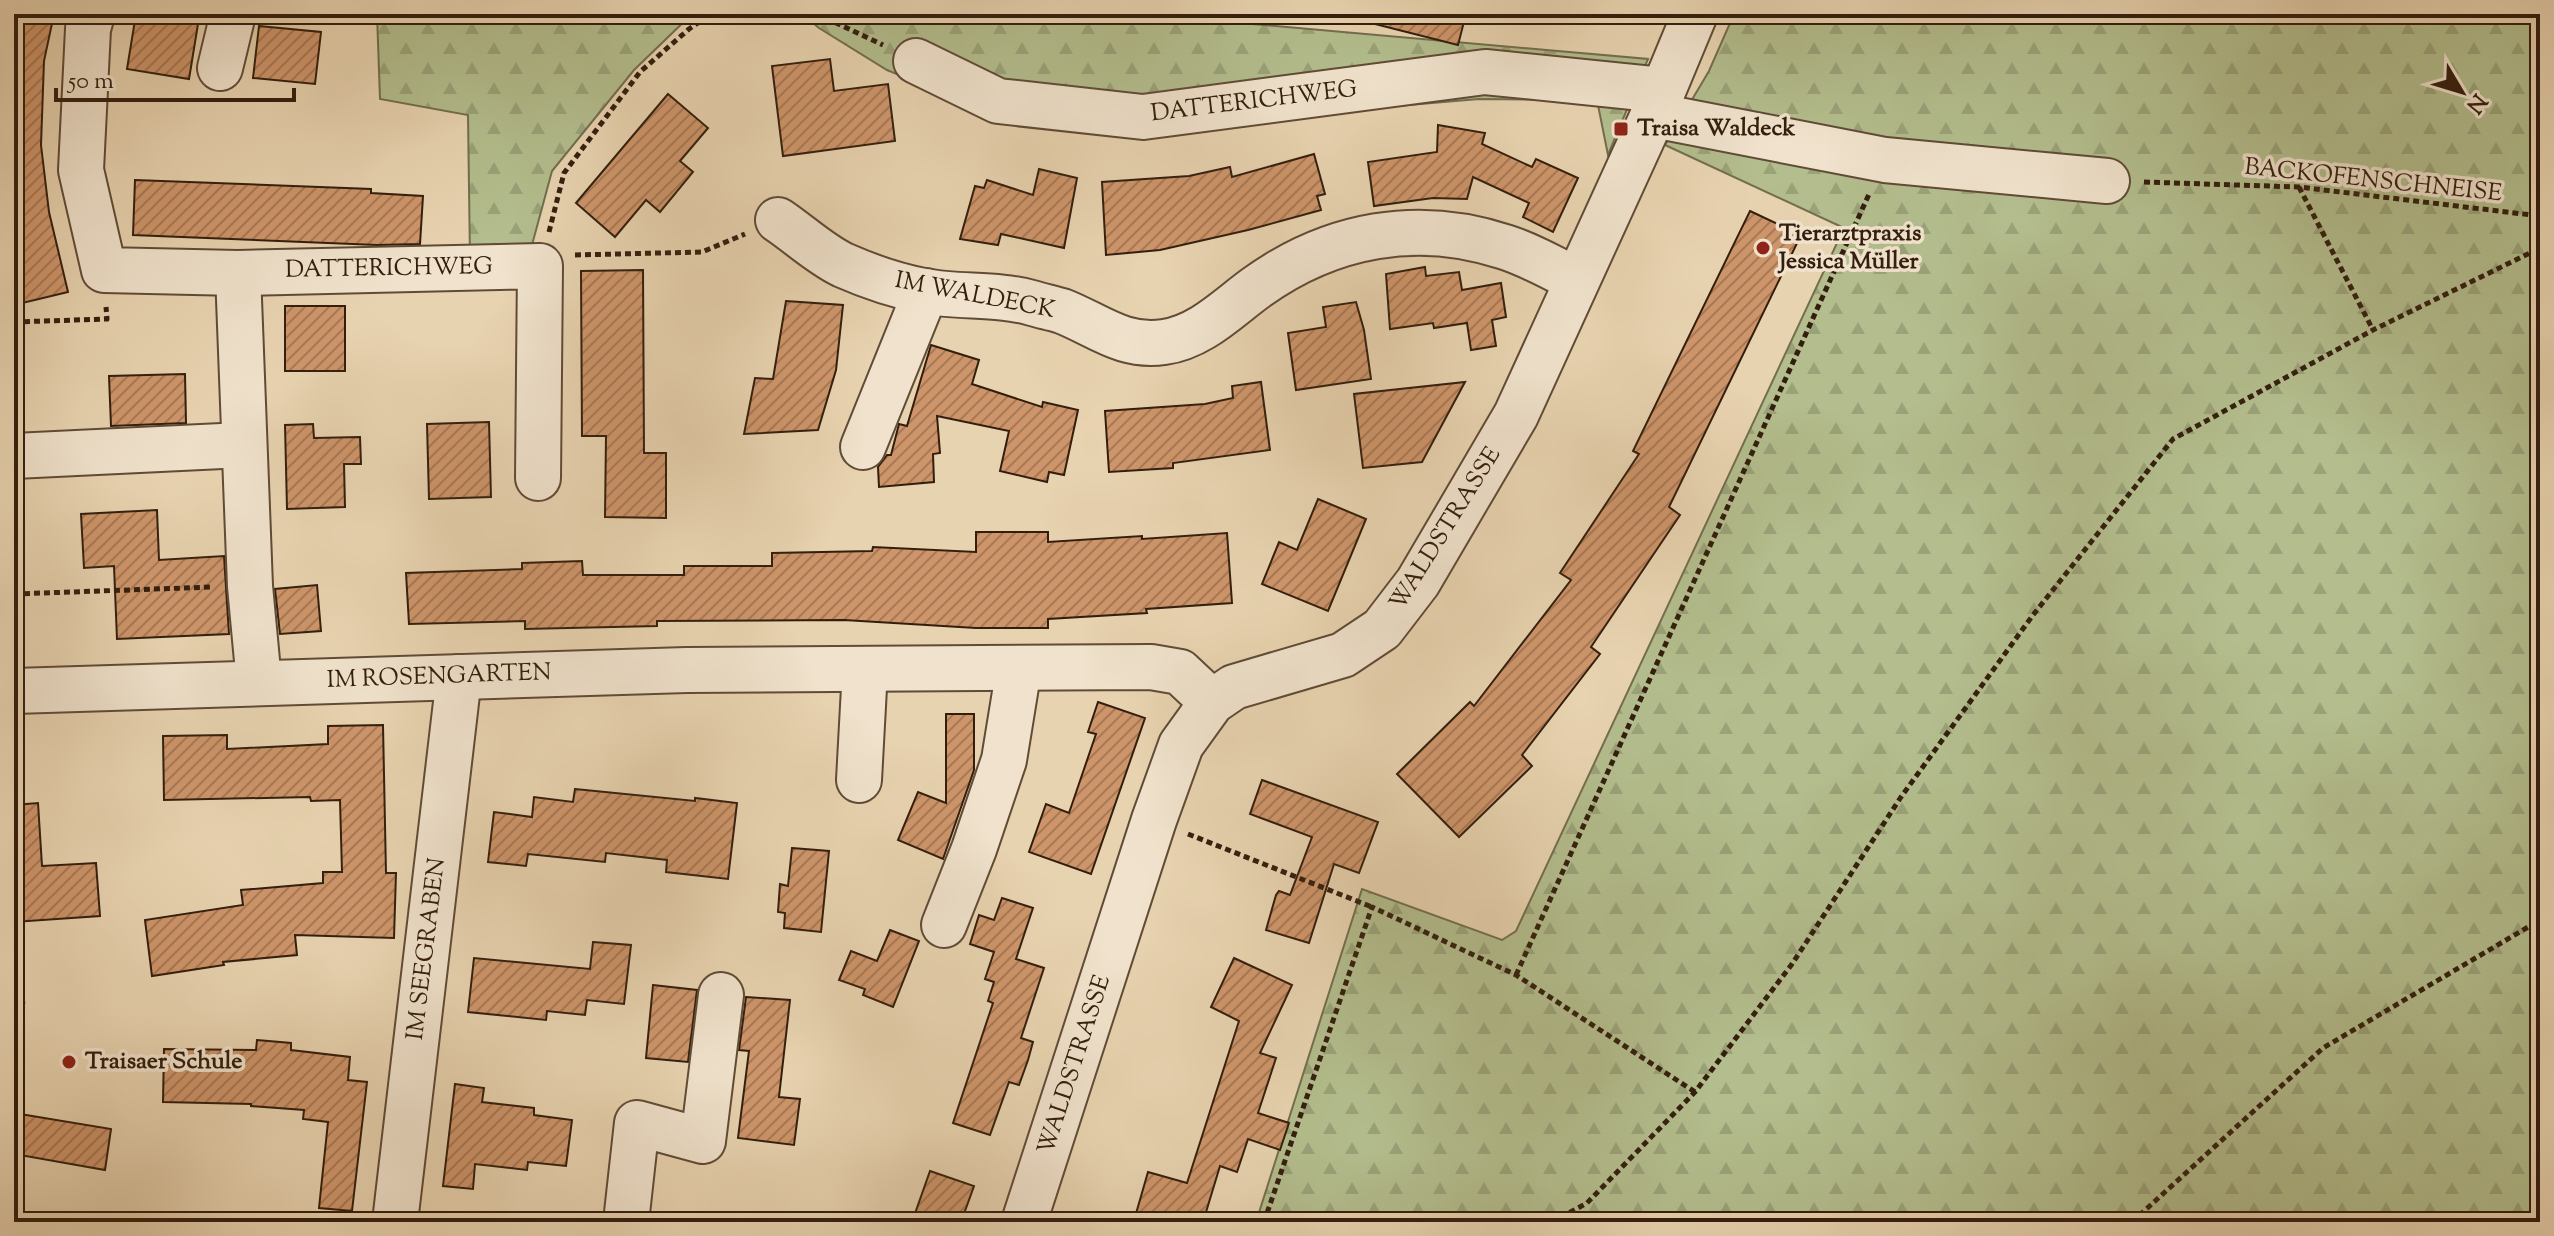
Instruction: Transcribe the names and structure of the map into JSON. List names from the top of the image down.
{
  "streets": {
    "street": [
      "DATTERICHWEG",
      "IM WALDECK",
      "WALDSTRASSE",
      "IM ROSENGARTEN",
      "IM SEEGRABEN"
    ],
    "path": ["BACKOFENSCHNEISE"]
  },
  "crossings": [
    ["DATTERICHWEG", "BACKOFENSCHNEISE"],
    ["DATTERICHWEG", "WALDSTRASSE"],
    ["IM WALDECK", "WALDSTRASSE"],
    ["WALDSTRASSE", "IM ROSENGARTEN"],
    ["IM ROSENGARTEN", "IM SEEGRABEN"]
  ],
  "places": {
    "transit": ["Traisa Waldeck"],
    "other": ["Tierarztpraxis Jessica Müller", "Traisaer Schule"]
  },
  "scale_bar": "50 m",
  "north": "bottom right"
}
